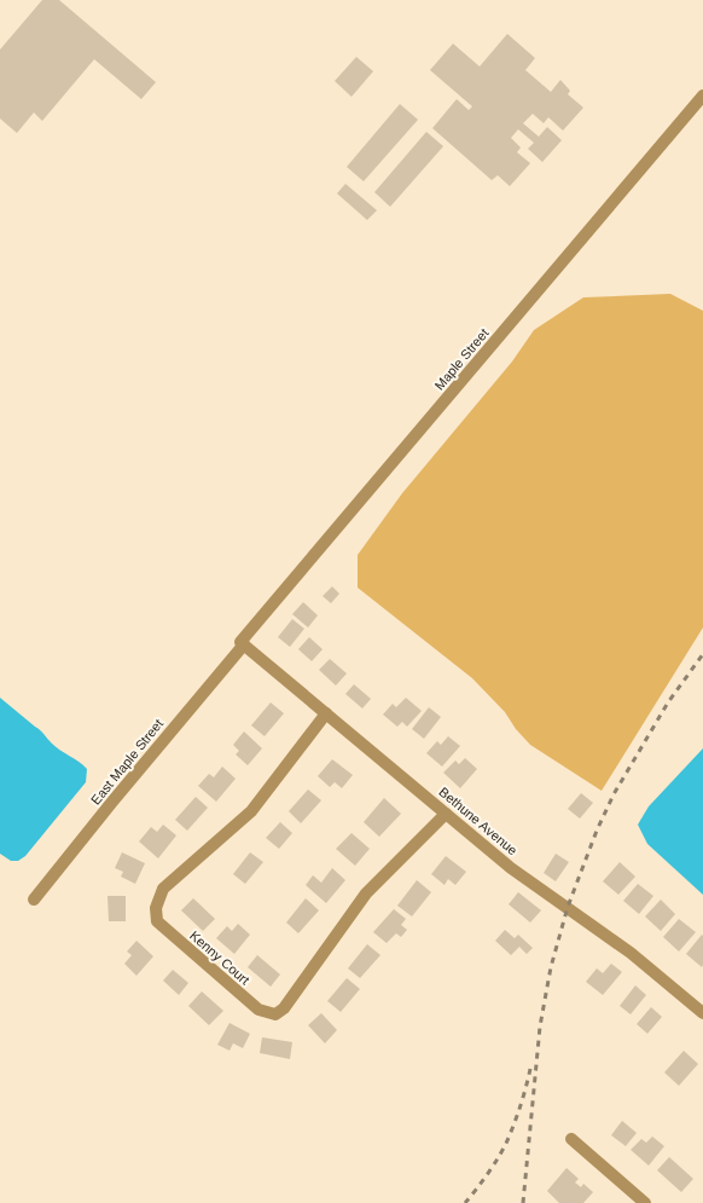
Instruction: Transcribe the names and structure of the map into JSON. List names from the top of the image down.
{
  "streets": {
    "street": [
      "Maple Street",
      "East Maple Street",
      "Bethune Avenue",
      "Kenny Court"
    ]
  },
  "crossings": [
    ["Maple Street", "East Maple Street"],
    ["Maple Street", "Bethune Avenue"],
    ["East Maple Street", "Bethune Avenue"],
    ["Bethune Avenue", "Kenny Court"]
  ]
}
